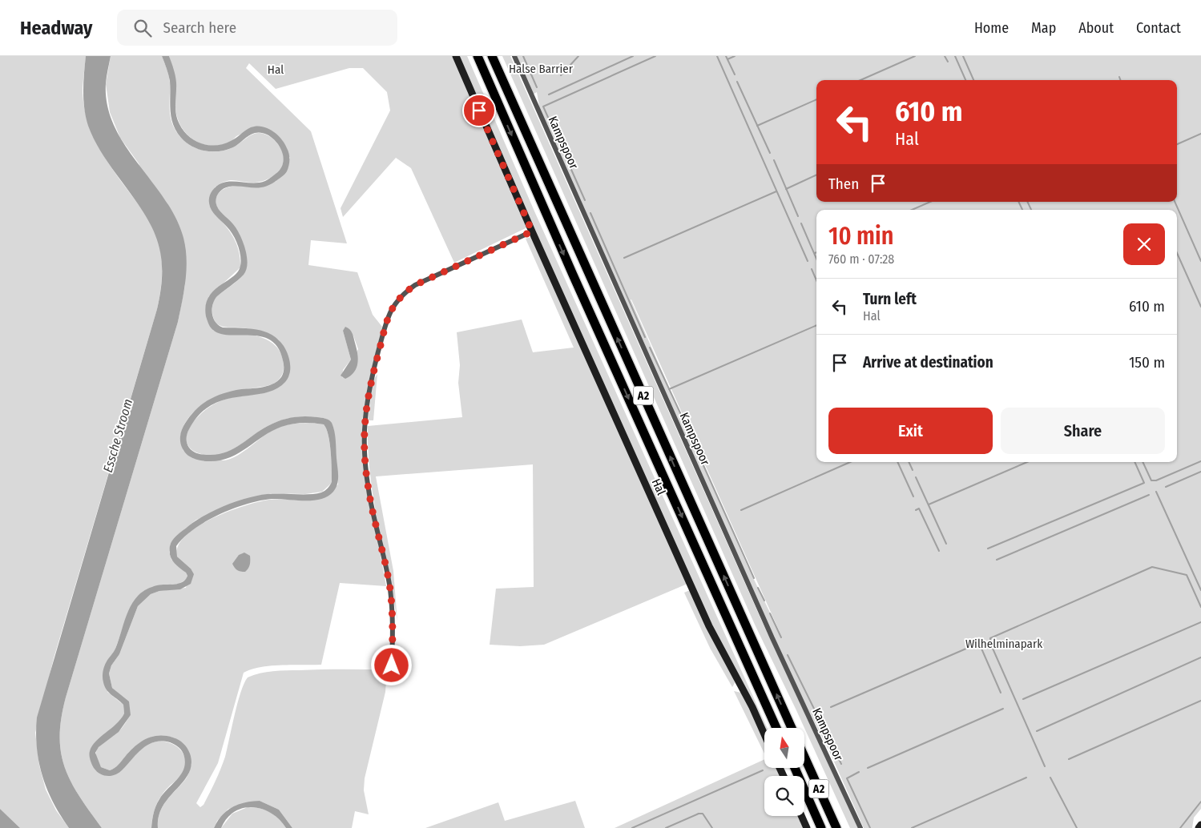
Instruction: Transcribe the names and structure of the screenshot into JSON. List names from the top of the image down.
{
  "streets": {
    "highway": ["A2"],
    "street": ["Kampspoor", "Hal"]
  },
  "water": ["Essche Stroom"],
  "parks": ["Halse Barrier", "Hal", "Wilhelminapark"],
  "north": "top",
  "page": {
    "header": "Headway",
    "search": "Search here",
    "nav": [
      "Home",
      "Map",
      "About",
      "Contact"
    ],
    "turn": ["610 m", "Hal"],
    "then": "Then",
    "heading": ["10 min", "760 m · 07:28"],
    "list": [
      {
        "name": "Turn left",
        "note": "Hal",
        "value": "610 m"
      },
      {
        "name": "Arrive at destination",
        "value": "150 m"
      }
    ],
    "buttons": ["Exit", "Share"]
  }
}
